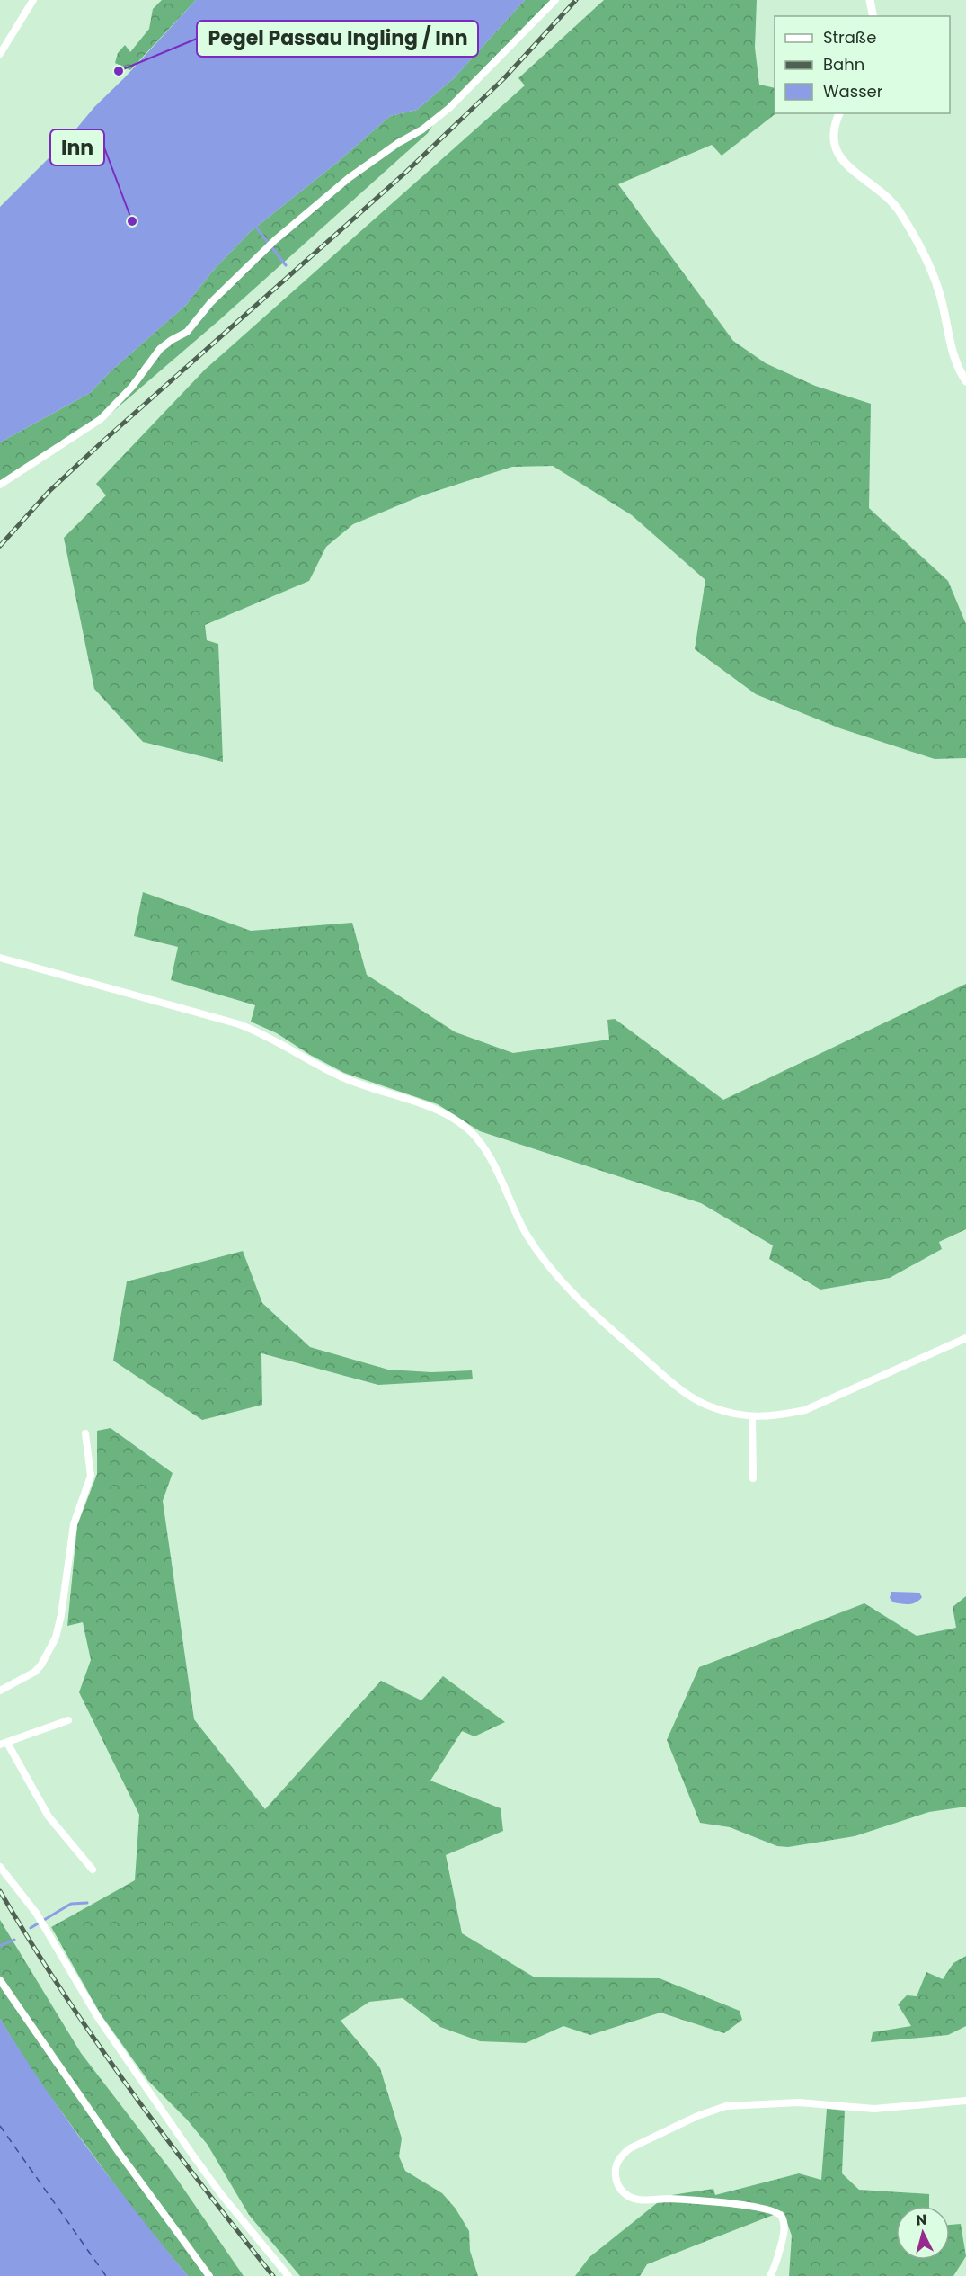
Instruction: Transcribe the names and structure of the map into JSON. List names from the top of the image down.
{
  "places": ["Pegel Passau Ingling / Inn", "Inn"],
  "legend": ["Straße", "Bahn", "Wasser"],
  "north": "top"
}
